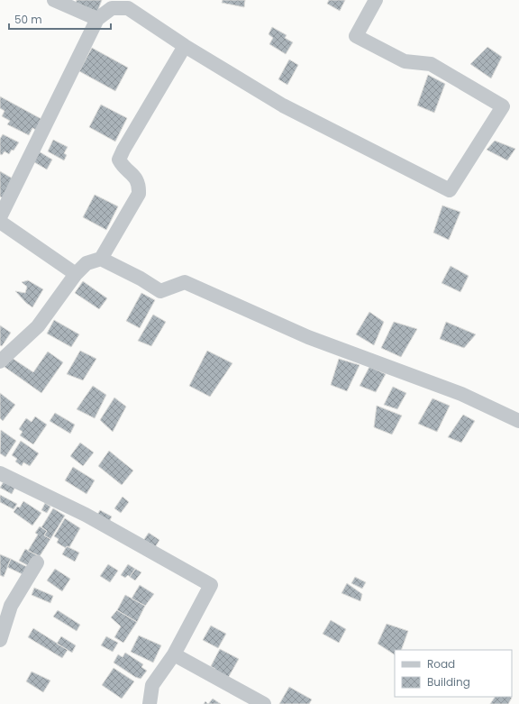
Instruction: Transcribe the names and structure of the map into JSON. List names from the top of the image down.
{
  "legend": ["Road", "Building"],
  "scale_bar": "50 m"
}
